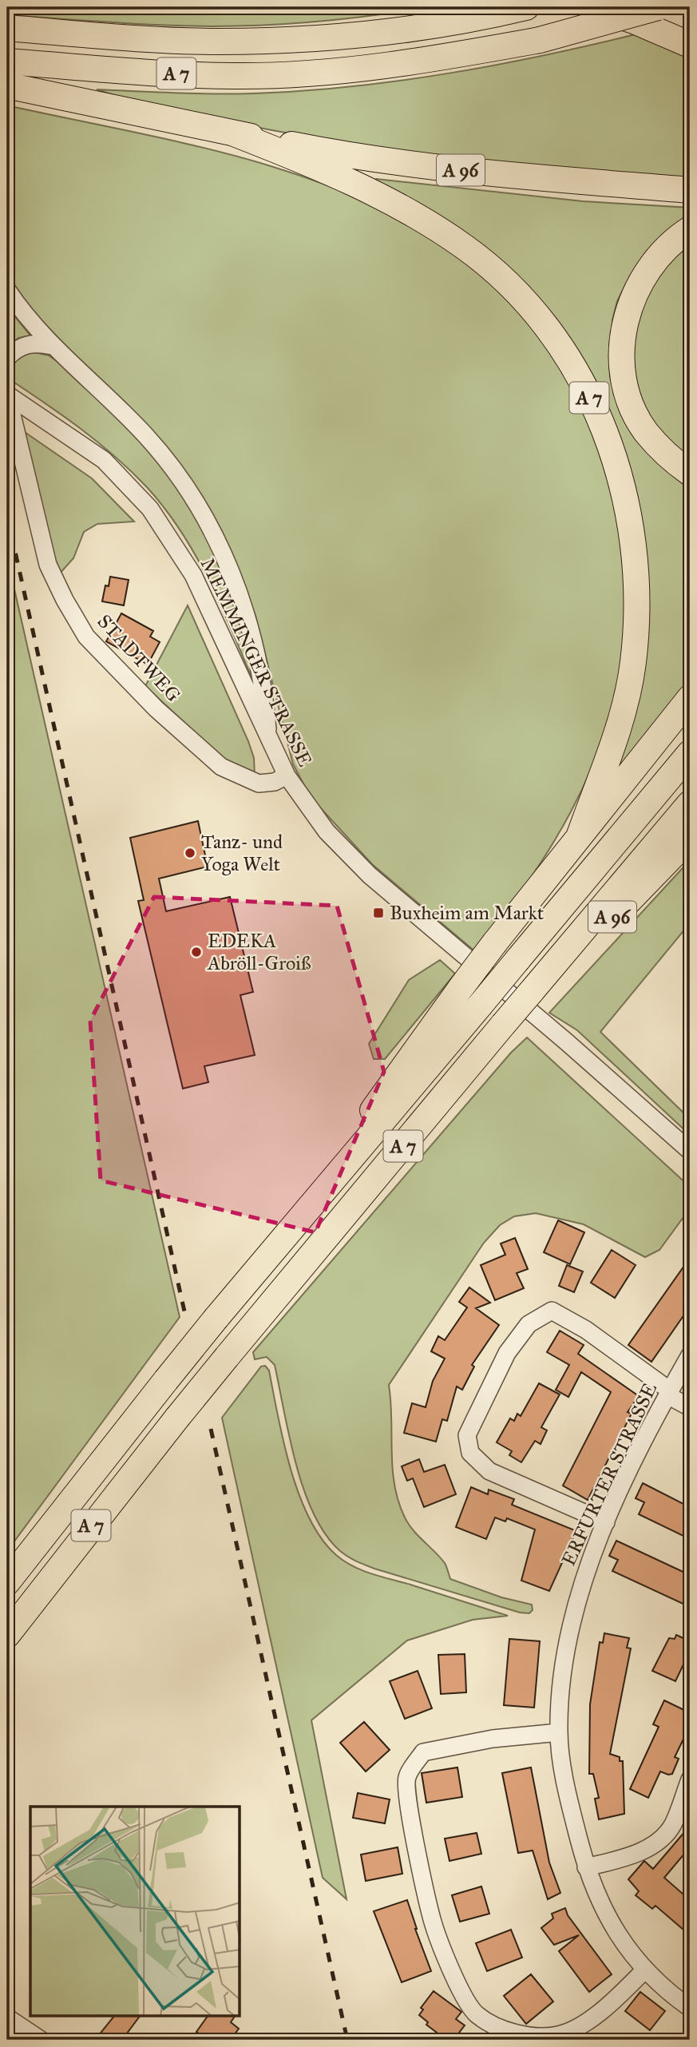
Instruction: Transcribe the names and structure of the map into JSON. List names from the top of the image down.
{
  "streets": {
    "highway": ["A 7", "A 96"],
    "street": ["STADTWEG", "MEMMINGER STRASSE", "ERFURTER STRASSE"]
  },
  "crossings": [
    ["A 7", "A 96"],
    ["STADTWEG", "MEMMINGER STRASSE"]
  ],
  "places": {
    "other": ["Tanz- und Yoga Welt", "EDEKA Abröll-Groiß"],
    "transit": ["Buxheim am Markt"]
  }
}
